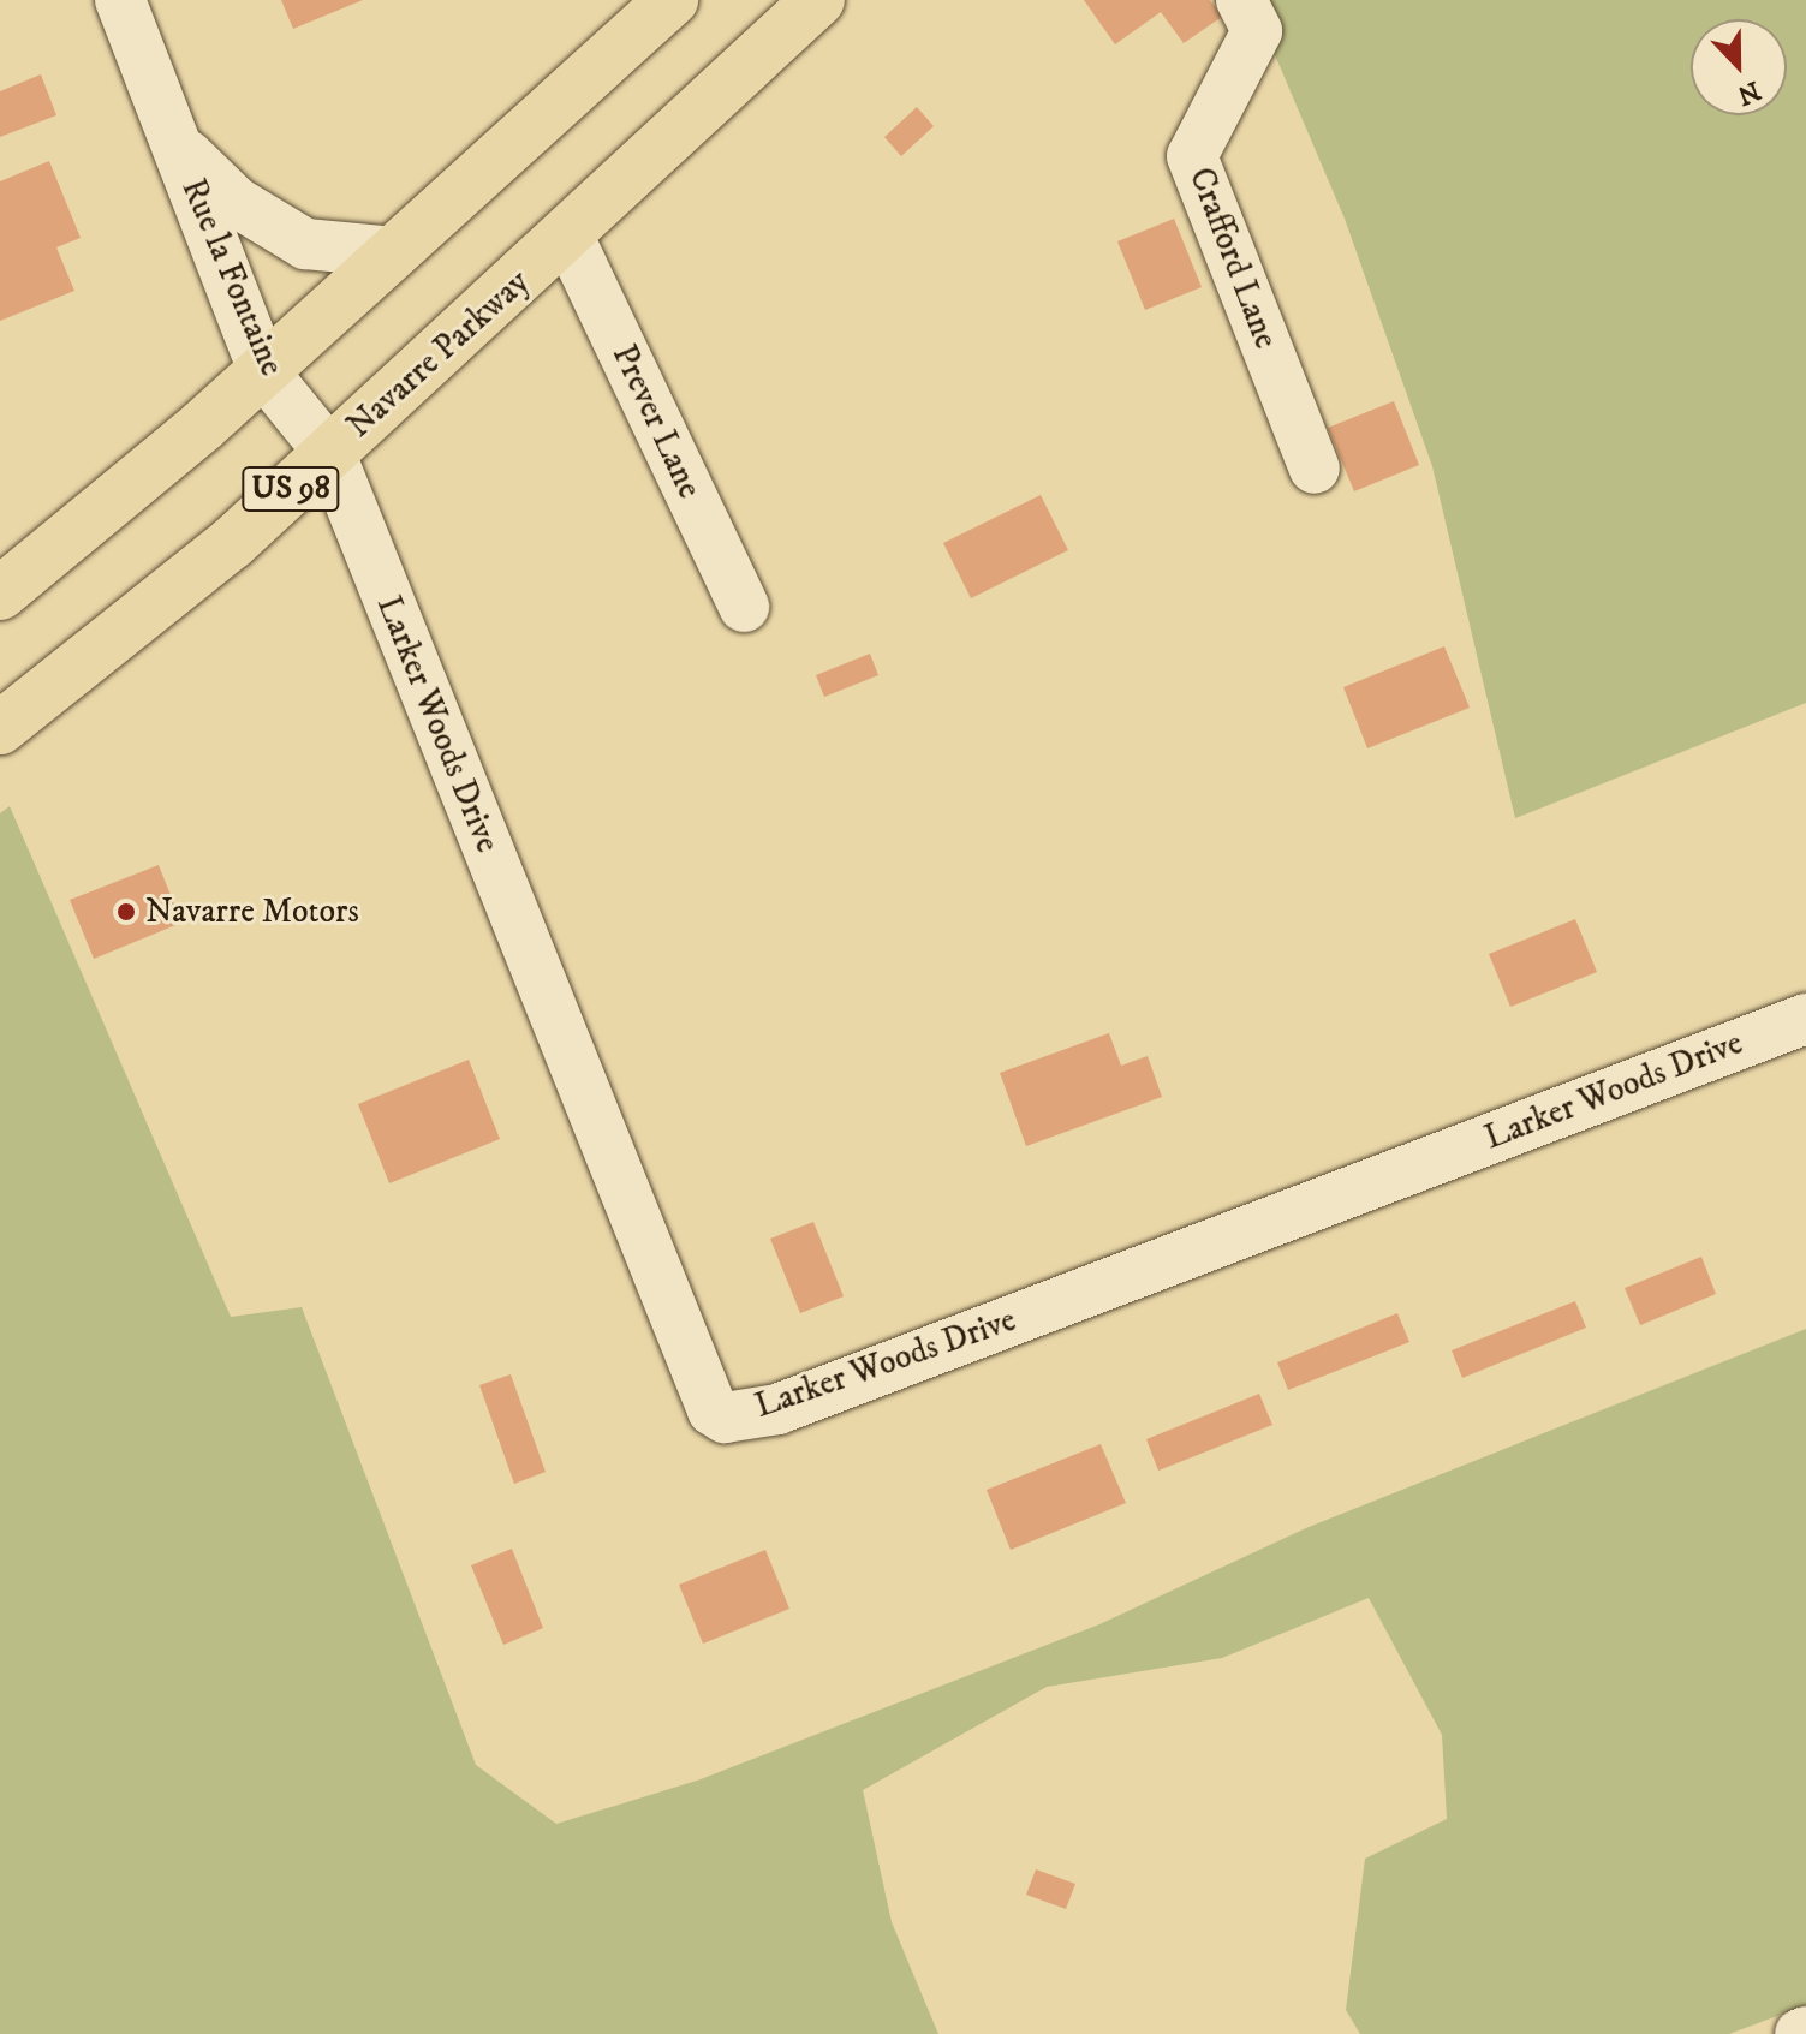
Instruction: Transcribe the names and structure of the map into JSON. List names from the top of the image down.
{
  "streets": {
    "highway": ["Navarre Parkway", "US 98"],
    "street": [
      "Crafford Lane",
      "Rue la Fontaine",
      "Prever Lane",
      "Larker Woods Drive"
    ]
  },
  "crossings": [
    ["Rue la Fontaine", "Navarre Parkway"],
    ["Rue la Fontaine", "Larker Woods Drive"],
    ["Navarre Parkway", "Prever Lane"],
    ["Navarre Parkway", "Larker Woods Drive"]
  ],
  "places": ["Navarre Motors"],
  "north": "bottom"
}
